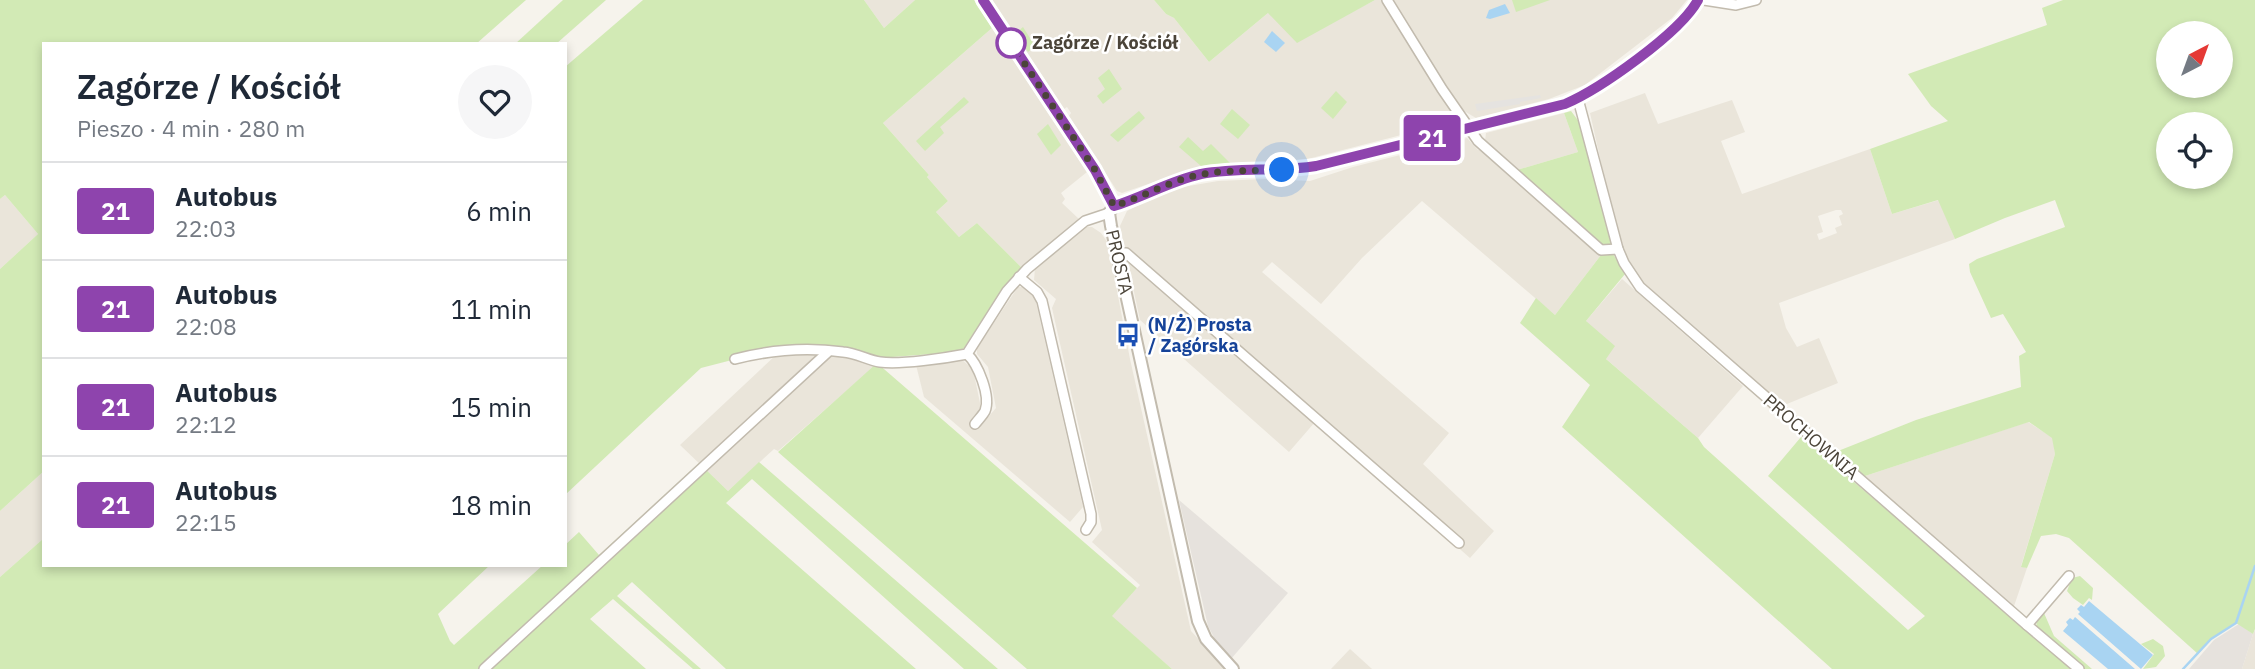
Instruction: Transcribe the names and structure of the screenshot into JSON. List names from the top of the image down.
{
  "streets": {
    "street": ["PROSTA", "PROCHOWNIA"]
  },
  "places": {
    "other": ["Zagórze / Kościół"],
    "bus stop": ["(N/Ż) Prosta / Zagórska"]
  },
  "lines": ["bus line 21"],
  "north": "top right",
  "page": {
    "on_map": "21",
    "heading": ["Zagórze / Kościół", "Pieszo · 4 min · 280 m"],
    "list": [
      {
        "mark": "21",
        "name": "Autobus",
        "note": "22:03",
        "value": "6 min"
      },
      {
        "mark": "21",
        "name": "Autobus",
        "note": "22:08",
        "value": "11 min"
      },
      {
        "mark": "21",
        "name": "Autobus",
        "note": "22:12",
        "value": "15 min"
      },
      {
        "mark": "21",
        "name": "Autobus",
        "note": "22:15",
        "value": "18 min"
      }
    ]
  }
}
